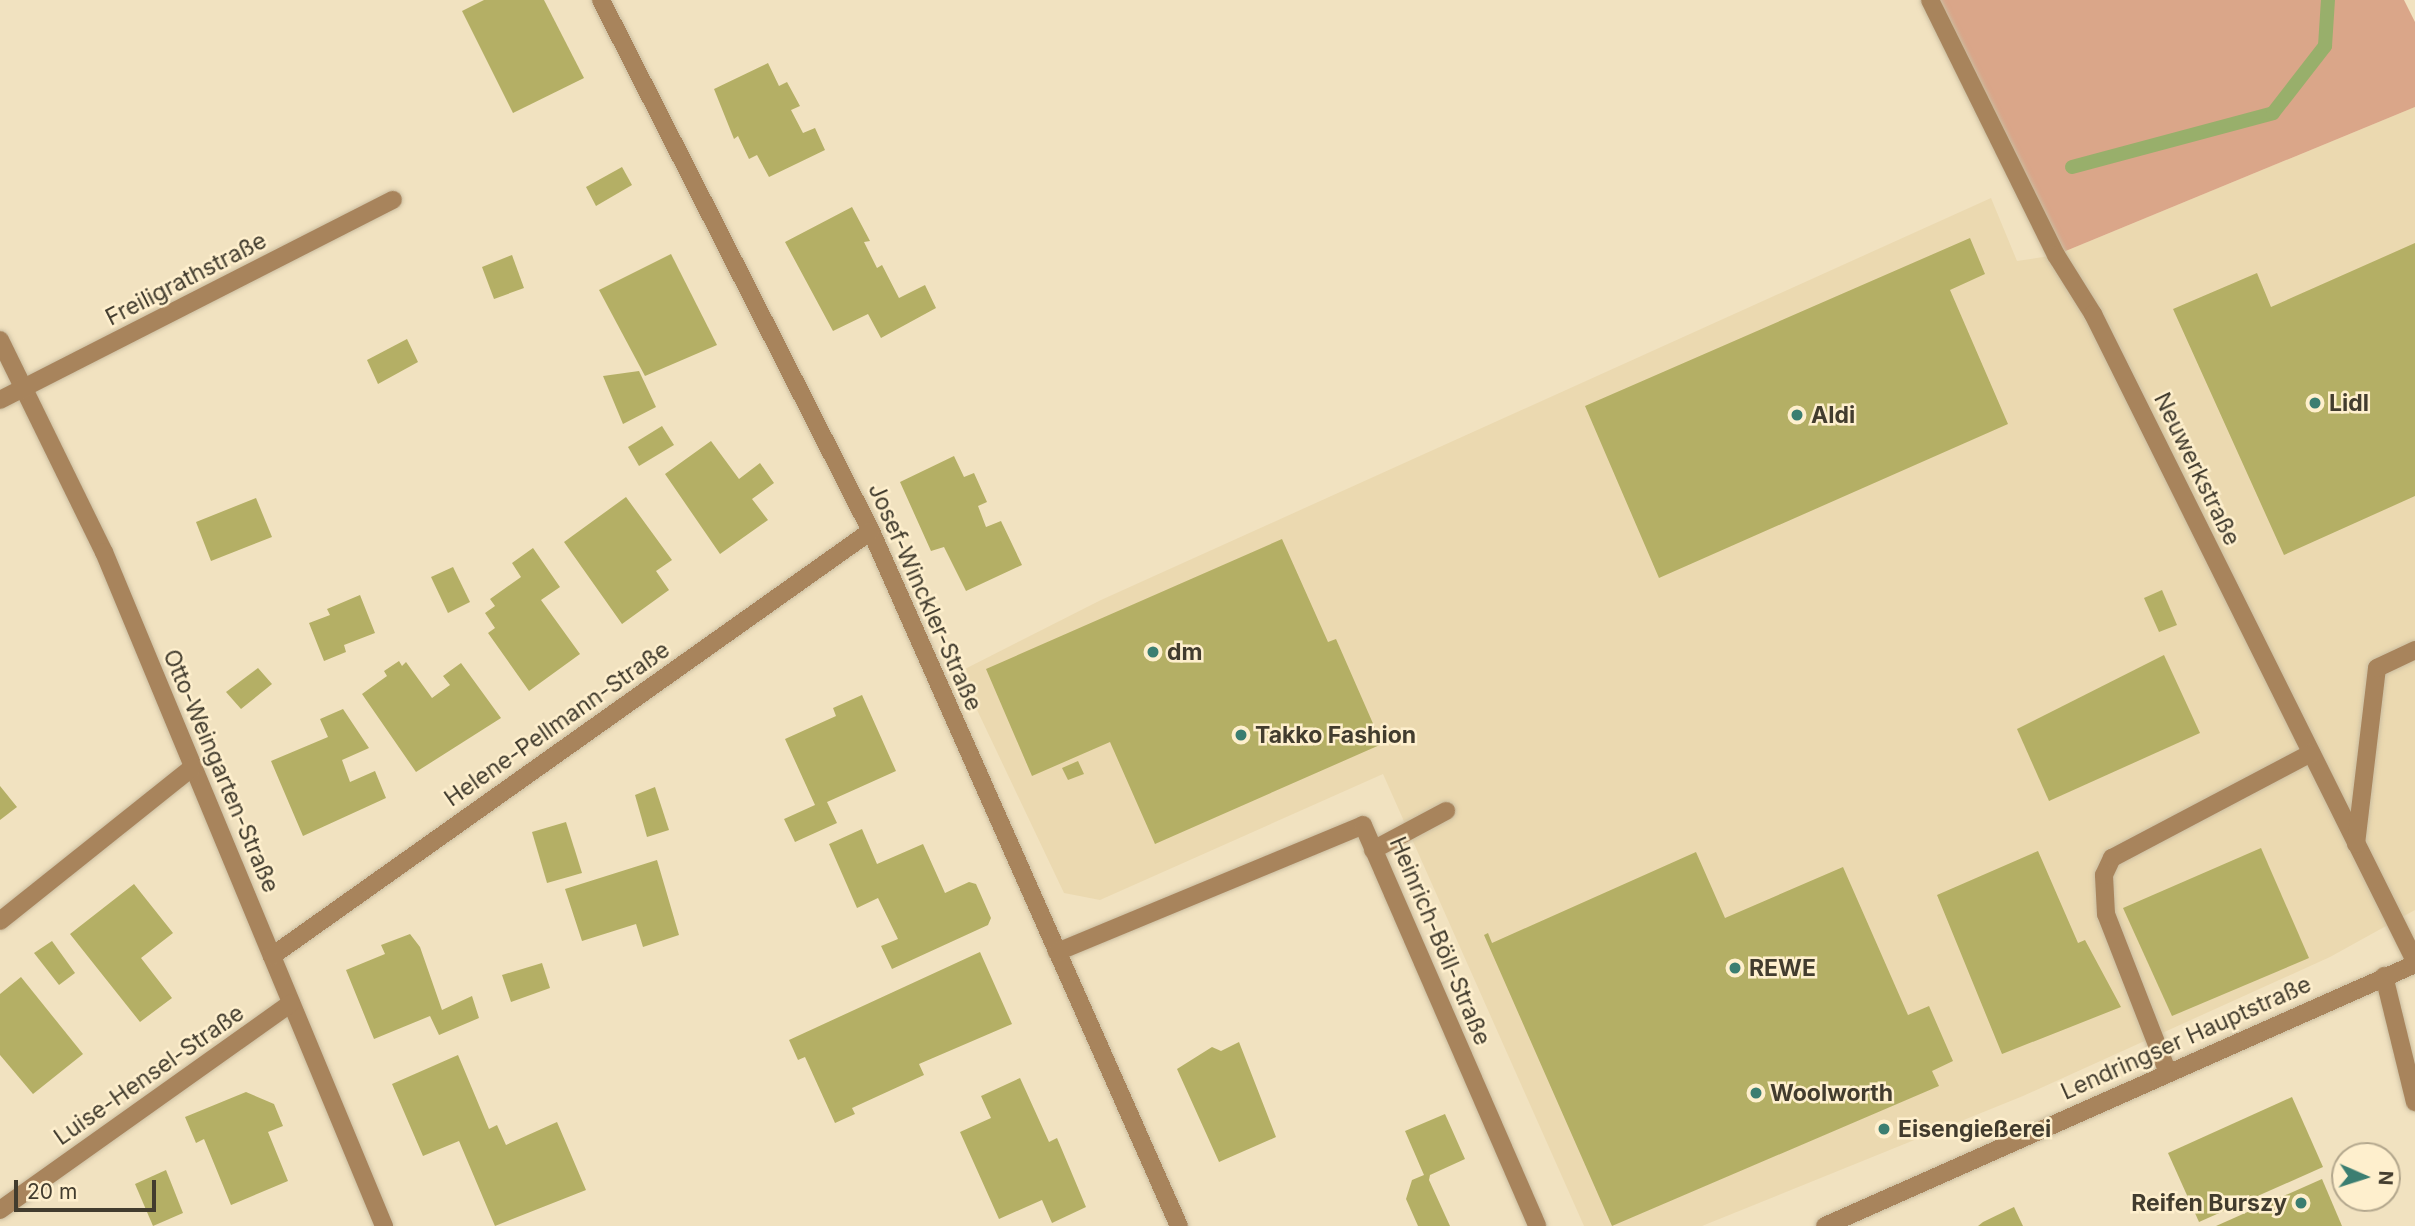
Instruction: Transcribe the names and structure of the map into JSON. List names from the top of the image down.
{
  "streets": {
    "street": [
      "Freiligrathstraße",
      "Neuwerkstraße",
      "Josef-Winckler-Straße",
      "Helene-Pellmann-Straße",
      "Otto-Weingarten-Straße",
      "Heinrich-Böll-Straße",
      "Lendringser Hauptstraße",
      "Luise-Hensel-Straße"
    ]
  },
  "crossings": [
    ["Freiligrathstraße", "Otto-Weingarten-Straße"],
    ["Neuwerkstraße", "Lendringser Hauptstraße"],
    ["Josef-Winckler-Straße", "Helene-Pellmann-Straße"],
    ["Josef-Winckler-Straße", "Heinrich-Böll-Straße"],
    ["Helene-Pellmann-Straße", "Otto-Weingarten-Straße"],
    ["Otto-Weingarten-Straße", "Luise-Hensel-Straße"]
  ],
  "places": [
    "Lidl",
    "Aldi",
    "dm",
    "Takko Fashion",
    "REWE",
    "Woolworth",
    "Eisengießerei",
    "Reifen Burszy"
  ],
  "scale_bar": "20 m",
  "north": "right"
}
